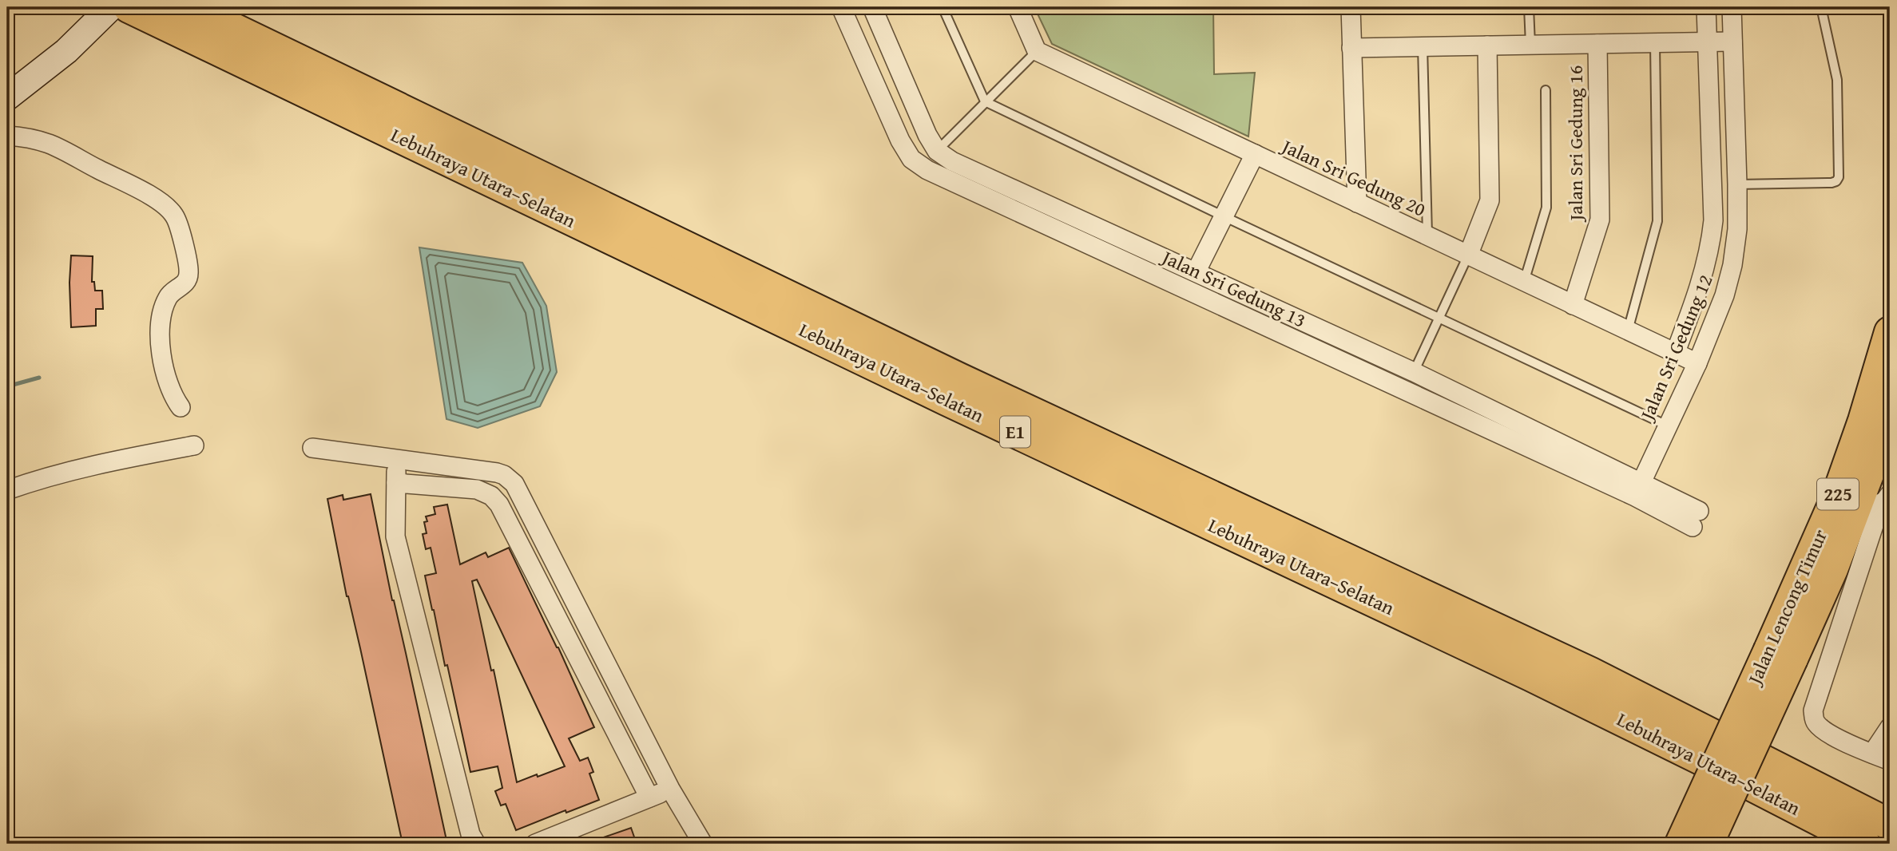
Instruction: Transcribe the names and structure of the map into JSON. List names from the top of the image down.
{
  "streets": {
    "highway": [
      "Lebuhraya Utara–Selatan",
      "E1",
      "225",
      "Jalan Lencong Timur"
    ],
    "street": [
      "Jalan Sri Gedung 16",
      "Jalan Sri Gedung 20",
      "Jalan Sri Gedung 13",
      "Jalan Sri Gedung 12"
    ]
  },
  "crossings": [
    ["Jalan Sri Gedung 16", "Jalan Sri Gedung 20"],
    ["Jalan Sri Gedung 20", "Jalan Sri Gedung 12"],
    ["Jalan Sri Gedung 13", "Jalan Sri Gedung 12"]
  ]
}
